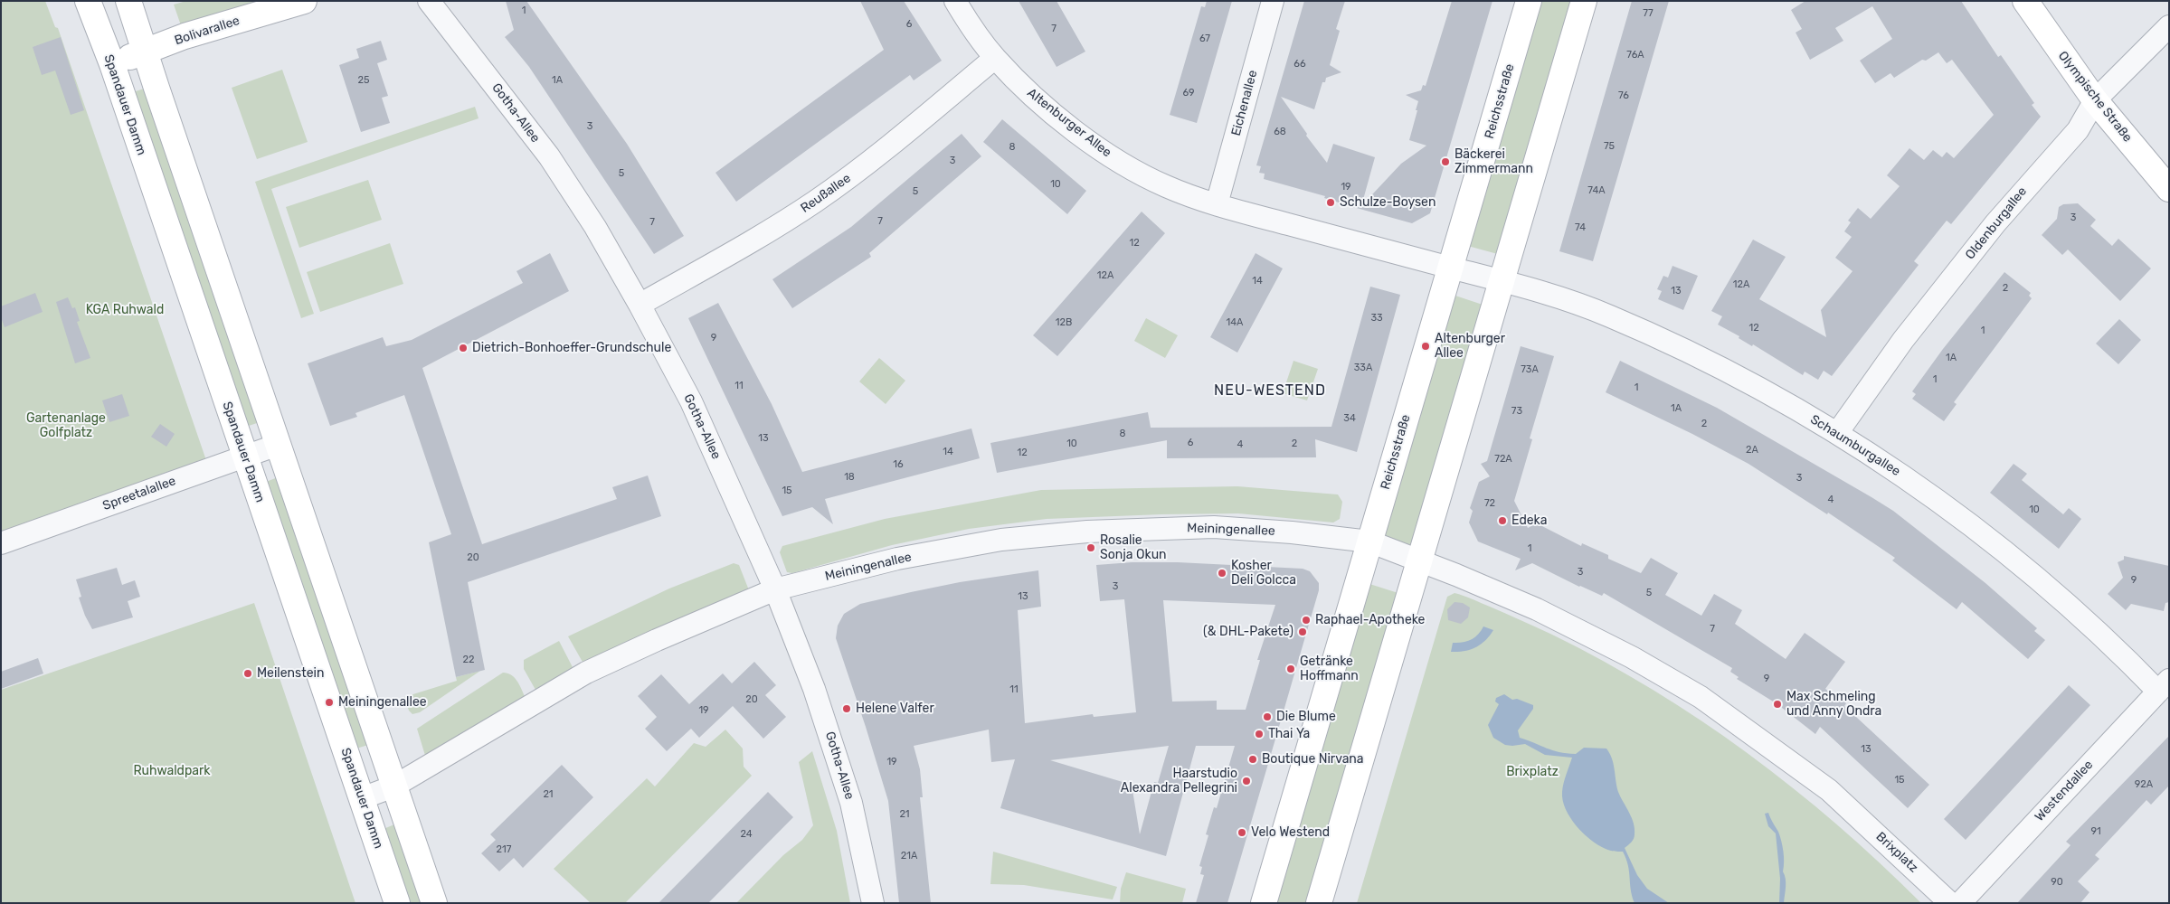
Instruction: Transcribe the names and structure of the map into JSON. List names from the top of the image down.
{
  "streets": {
    "main road": [
      "Bolivarallee",
      "Olympische Straße",
      "Reichsstraße",
      "Spandauer Damm"
    ],
    "street": [
      "Eichenallee",
      "Gotha-Allee",
      "Altenburger Allee",
      "Reußallee",
      "Oldenburgallee",
      "Schaumburgallee",
      "Spreetalallee",
      "Meiningenallee",
      "Westendallee",
      "Brixplatz"
    ]
  },
  "crossings": [
    ["Bolivarallee", "Spandauer Damm"],
    ["Olympische Straße", "Oldenburgallee"],
    ["Reichsstraße", "Altenburger Allee"],
    ["Reichsstraße", "Schaumburgallee"],
    ["Reichsstraße", "Meiningenallee"],
    ["Eichenallee", "Altenburger Allee"],
    ["Spandauer Damm", "Spreetalallee"],
    ["Spandauer Damm", "Meiningenallee"],
    ["Gotha-Allee", "Reußallee"],
    ["Gotha-Allee", "Meiningenallee"],
    ["Altenburger Allee", "Reußallee"],
    ["Altenburger Allee", "Schaumburgallee"],
    ["Oldenburgallee", "Schaumburgallee"],
    ["Schaumburgallee", "Westendallee"],
    ["Meiningenallee", "Brixplatz"]
  ],
  "districts": ["NEU-WESTEND"],
  "parks": [
    "KGA Ruhwald",
    "Gartenanlage Golfplatz",
    "Ruhwaldpark",
    "Brixplatz"
  ],
  "places": [
    "Bäckerei Zimmermann",
    "Schulze-Boysen",
    "Altenburger Allee",
    "Dietrich-Bonhoeffer-Grundschule",
    "Edeka",
    "Rosalie Sonja Okun",
    "Kosher Deli Golcca",
    "Raphael-Apotheke",
    "(& DHL-Pakete)",
    "Getränke Hoffmann",
    "Meilenstein",
    "Meiningenallee",
    "Max Schmeling und Anny Ondra",
    "Helene Valfer",
    "Die Blume",
    "Thai Ya",
    "Boutique Nirvana",
    "Haarstudio Alexandra Pellegrini",
    "Velo Westend"
  ],
  "house_numbers": [
    "1",
    "77",
    "6",
    "7",
    "67",
    "76A",
    "66",
    "25",
    "1A",
    "69",
    "76",
    "3",
    "68",
    "75",
    "8",
    "3",
    "5",
    "10",
    "19",
    "74A",
    "5",
    "3",
    "7",
    "7",
    "74",
    "12",
    "12A",
    "14",
    "12A",
    "2",
    "13",
    "33",
    "12B",
    "14A",
    "12",
    "1",
    "9",
    "1A",
    "33A",
    "73A",
    "1",
    "11",
    "1",
    "1A",
    "73",
    "34",
    "2",
    "8",
    "13",
    "6",
    "10",
    "2",
    "4",
    "2A",
    "14",
    "12",
    "72A",
    "16",
    "18",
    "3",
    "15",
    "4",
    "72",
    "10",
    "1",
    "20",
    "3",
    "9",
    "3",
    "5",
    "13",
    "7",
    "22",
    "9",
    "11",
    "20",
    "19",
    "13",
    "19",
    "15",
    "92A",
    "21",
    "21",
    "91",
    "24",
    "217",
    "21A",
    "90"
  ]
}
